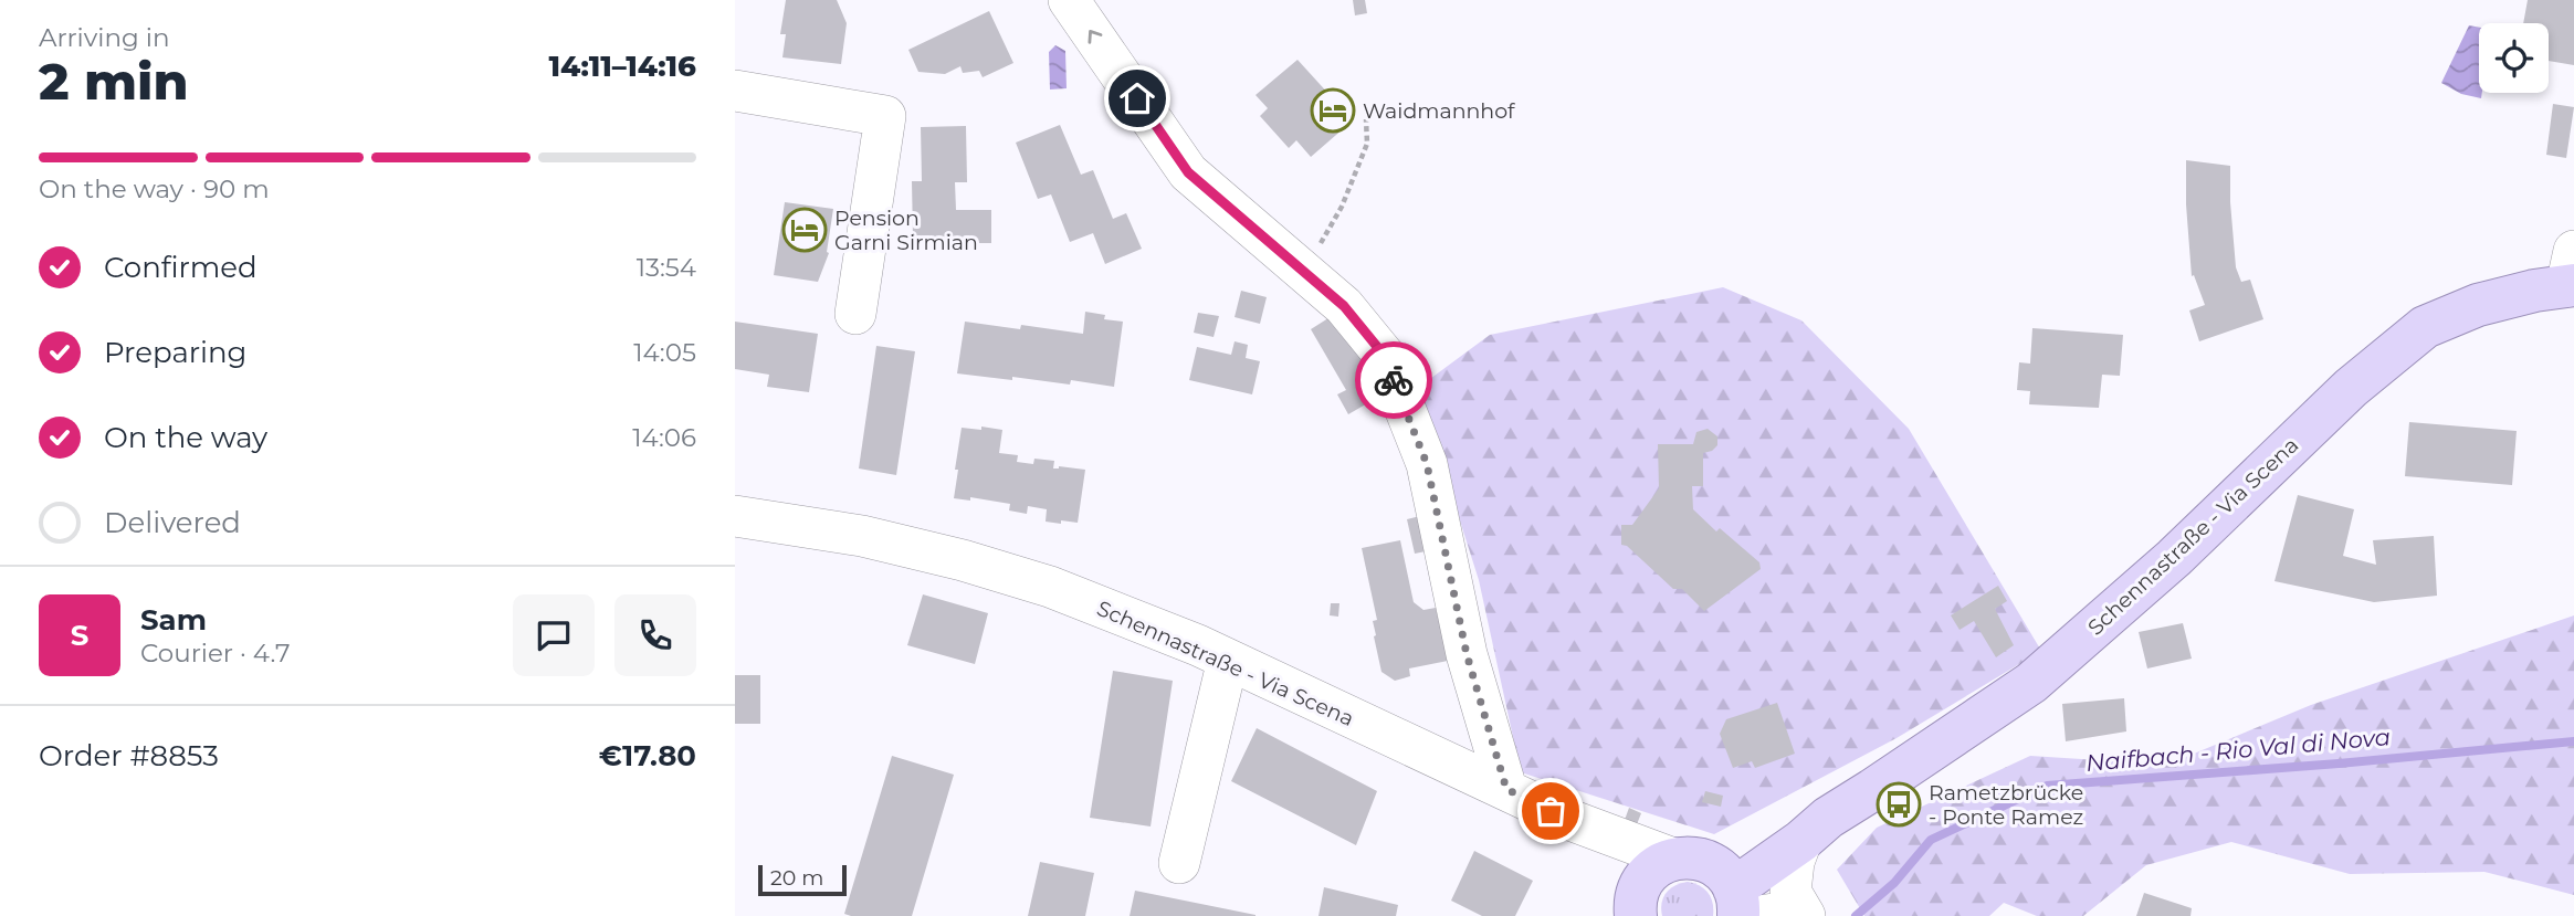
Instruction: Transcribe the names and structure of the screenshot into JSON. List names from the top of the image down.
{
  "streets": {
    "main road": ["Schennastraße - Via Scena"]
  },
  "water": ["Naifbach - Rio Val di Nova"],
  "places": {
    "hotel": ["Waidmannhof", "Pension Garni Sirmian"],
    "bus stop": ["Rametzbrücke - Ponte Ramez"]
  },
  "scale_bar": "20 m",
  "page": {
    "heading": ["2 min", "Arriving in", "14:11–14:16"],
    "panel": [
      "Sam",
      "Courier · 4.7",
      "Order #8853",
      "€17.80"
    ],
    "bar": "On the way · 90 m",
    "list": [
      ["Confirmed", "13:54"],
      ["Preparing", "14:05"],
      ["On the way", "14:06"],
      "Delivered"
    ],
    "round": "S",
    "scale": "20 m"
  }
}
